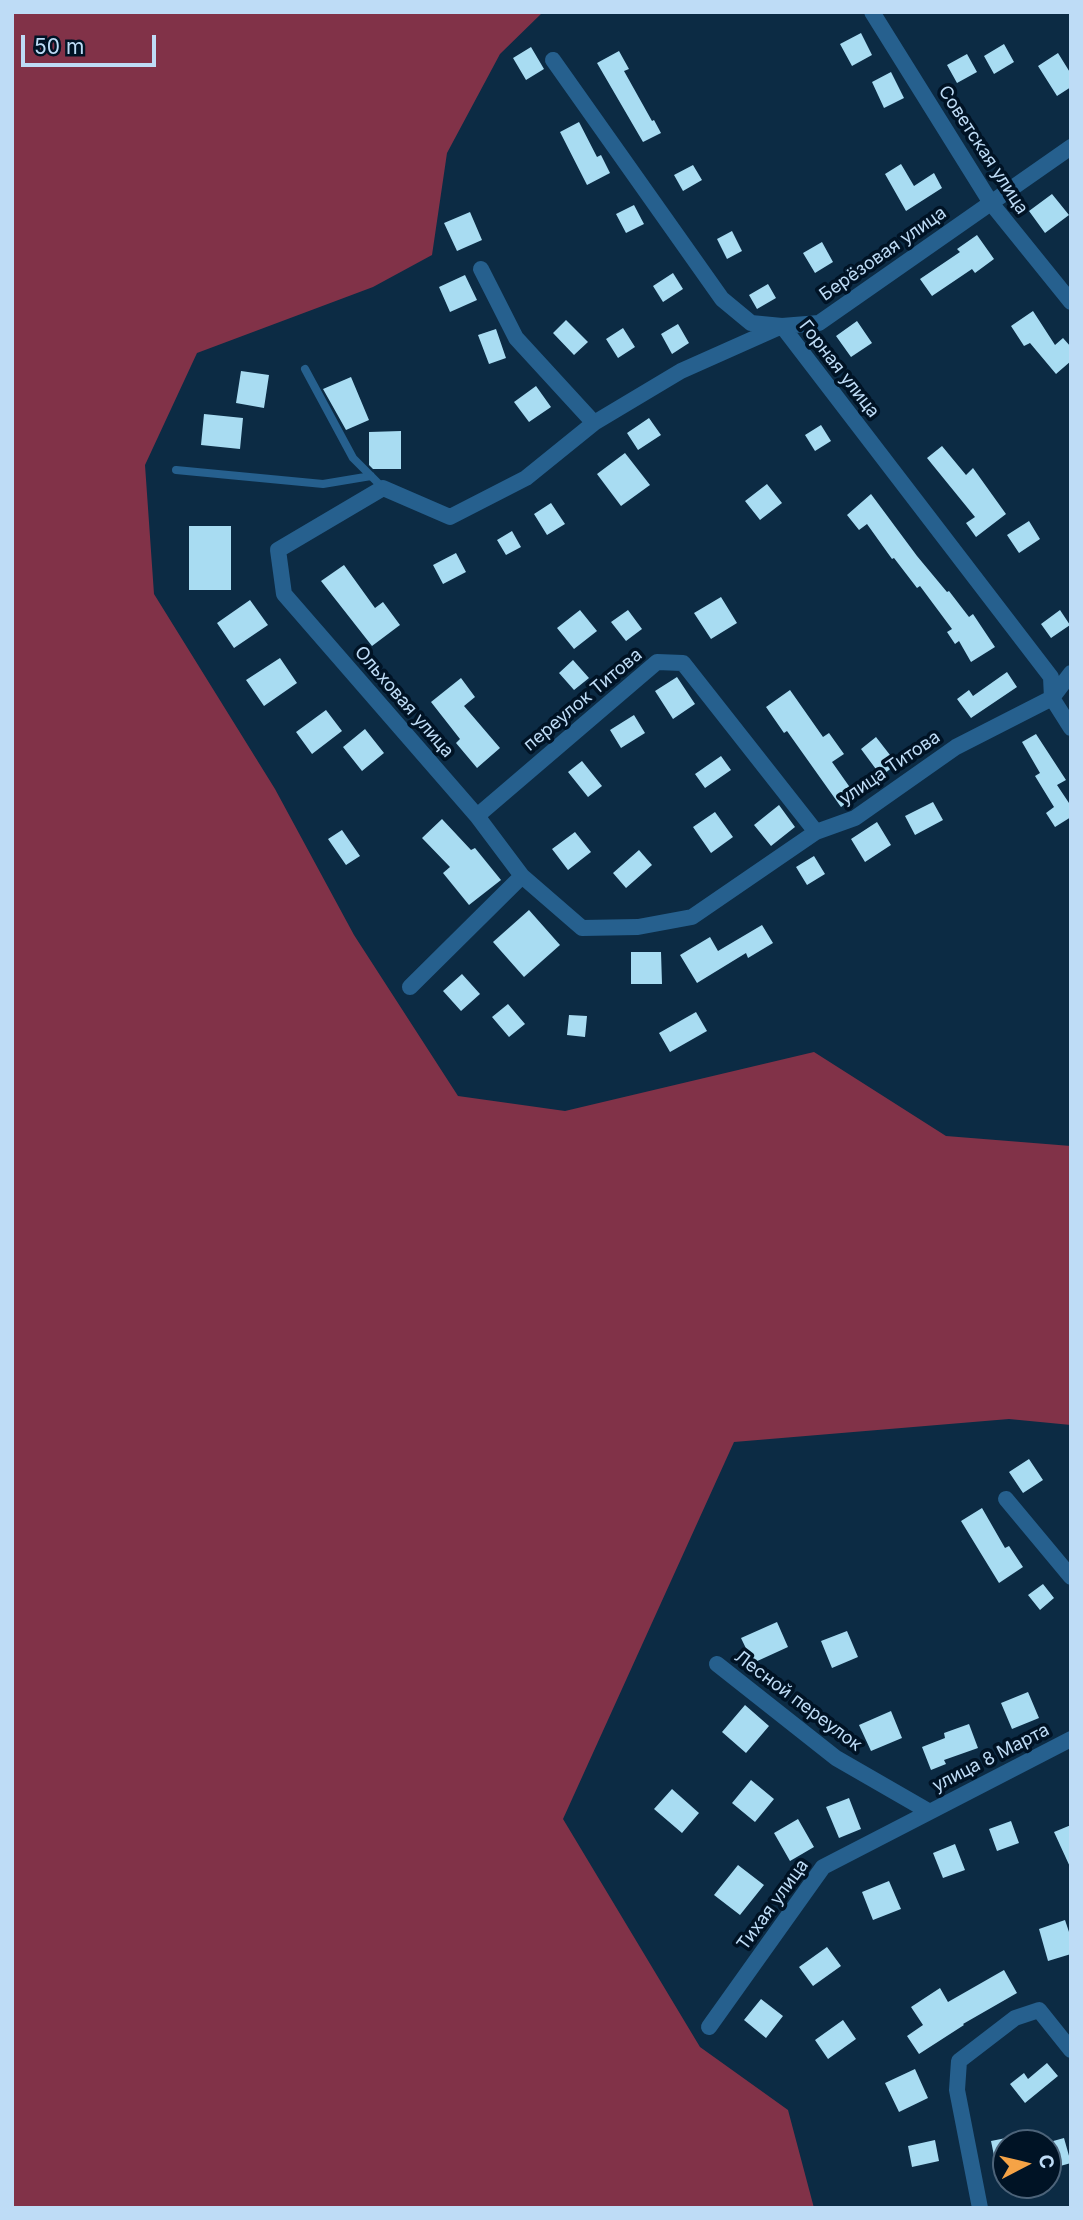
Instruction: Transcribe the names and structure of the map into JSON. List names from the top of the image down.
{
  "streets": {
    "street": [
      "Советская улица",
      "Берёзовая улица",
      "Горная улица",
      "переулок Титова",
      "Ольховая улица",
      "улица Титова",
      "Лесной переулок",
      "улица 8 Марта",
      "Тихая улица"
    ]
  },
  "crossings": [
    ["Советская улица", "Берёзовая улица"],
    ["Берёзовая улица", "Горная улица"],
    ["Берёзовая улица", "Ольховая улица"],
    ["Горная улица", "улица Титова"],
    ["переулок Титова", "Ольховая улица"],
    ["переулок Титова", "улица Титова"],
    ["Ольховая улица", "улица Титова"],
    ["Лесной переулок", "улица 8 Марта"],
    ["Лесной переулок", "Тихая улица"],
    ["улица 8 Марта", "Тихая улица"]
  ],
  "scale_bar": "50 m",
  "north": "right"
}
